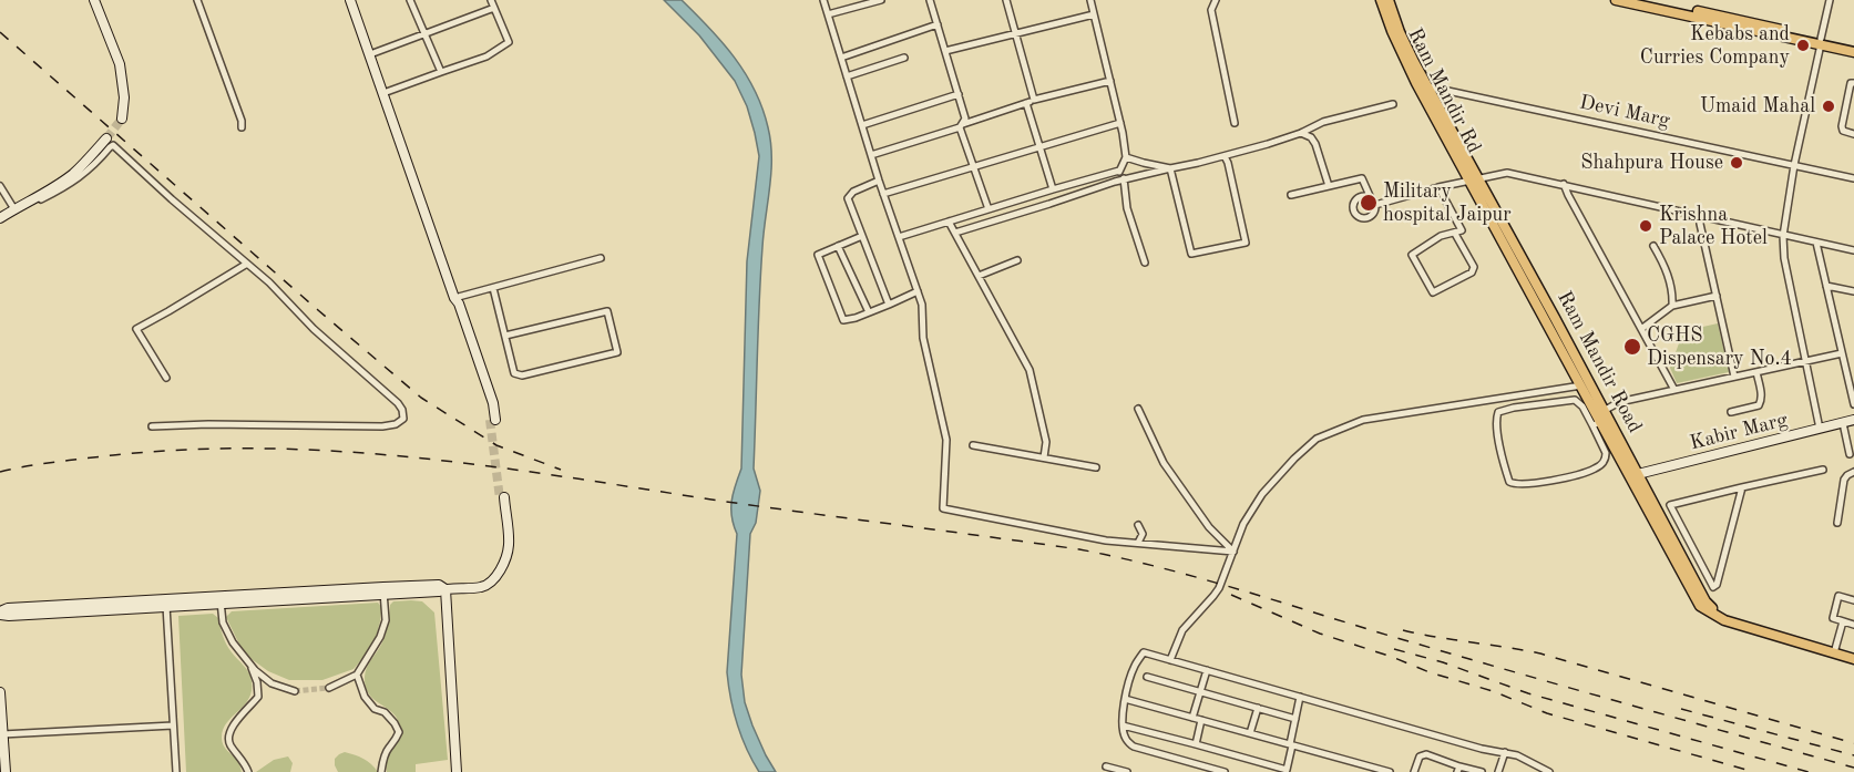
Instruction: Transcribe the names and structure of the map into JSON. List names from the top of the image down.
{
  "streets": {
    "main road": ["Ram Mandir Rd", "Ram Mandir Road"],
    "street": ["Devi Marg", "Kabir Marg"]
  },
  "crossings": [
    ["Ram Mandir Rd", "Devi Marg"],
    ["Ram Mandir Rd", "Ram Mandir Road"],
    ["Ram Mandir Rd", "Kabir Marg"],
    ["Ram Mandir Road", "Kabir Marg"]
  ],
  "places": [
    "Kebabs and Curries Company",
    "Umaid Mahal",
    "Shahpura House",
    "Military hospital Jaipur",
    "Krishna Palace Hotel",
    "CGHS Dispensary No.4"
  ]
}
